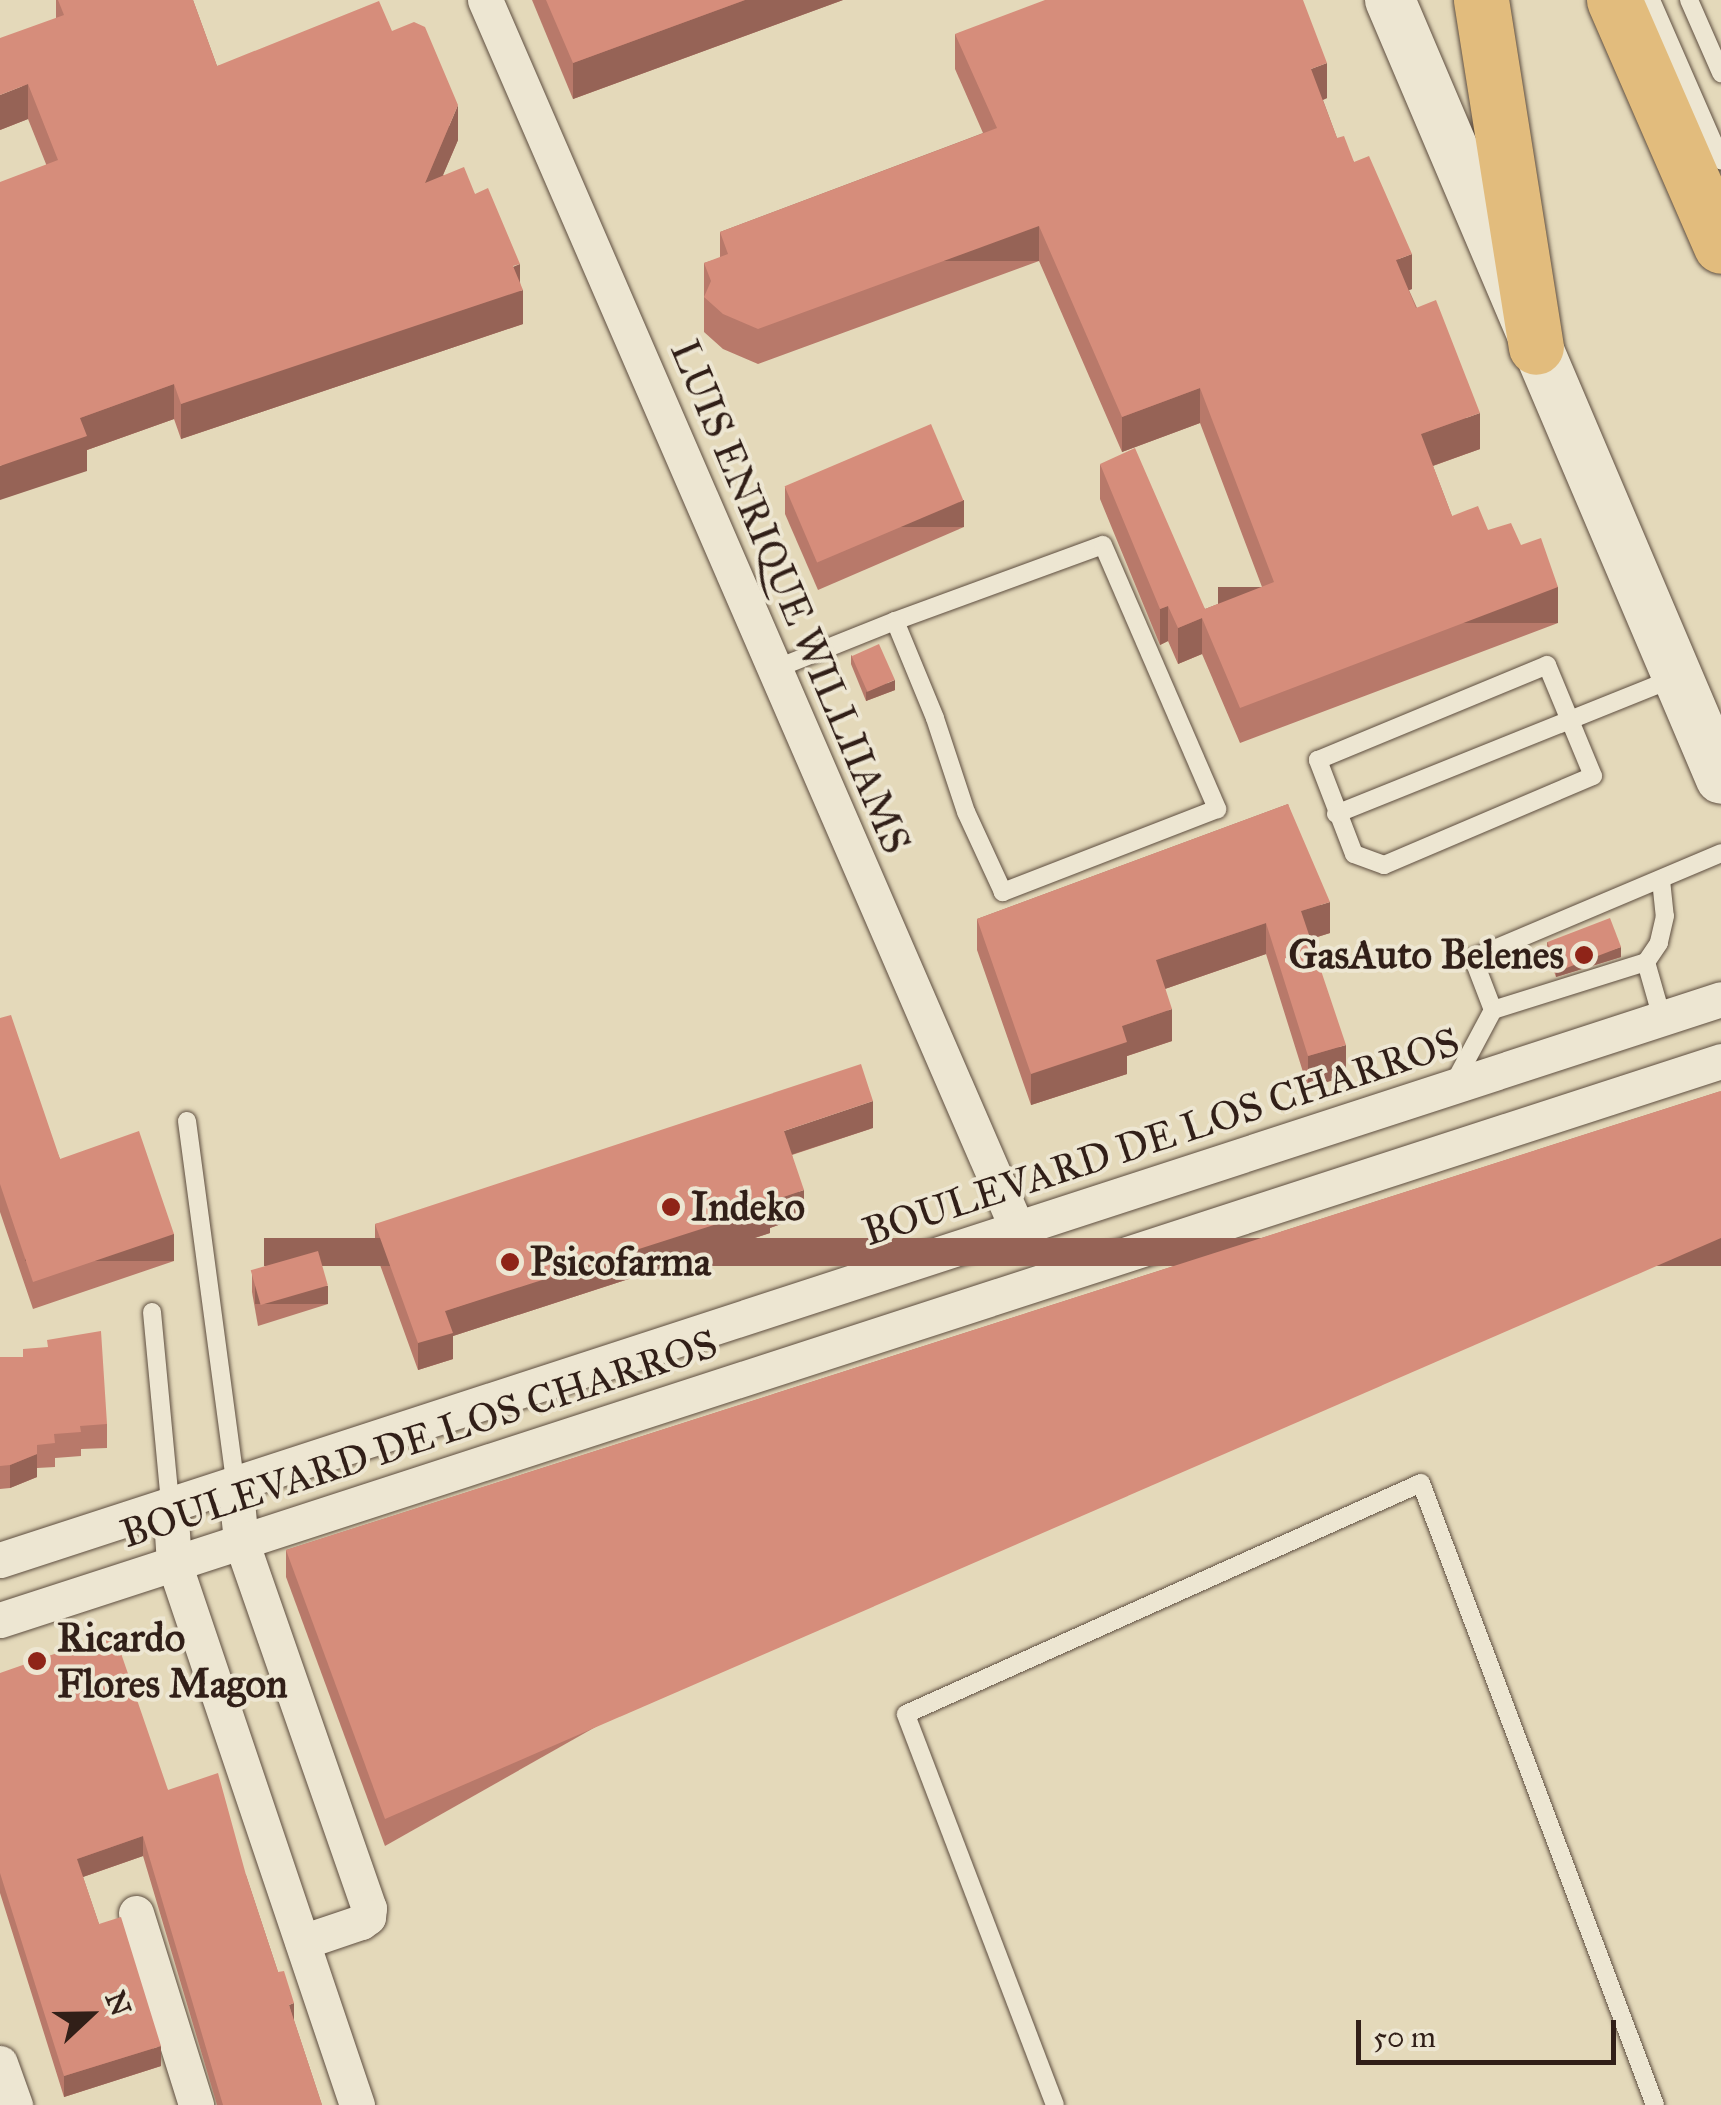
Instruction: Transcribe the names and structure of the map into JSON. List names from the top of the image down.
{
  "streets": {
    "street": ["LUIS ENRIQUE WILLIIAMS", "BOULEVARD DE LOS CHARROS"]
  },
  "crossings": [
    ["LUIS ENRIQUE WILLIIAMS", "BOULEVARD DE LOS CHARROS"]
  ],
  "places": [
    "GasAuto Belenes",
    "Indeko",
    "Psicofarma",
    "Ricardo Flores Magon"
  ],
  "scale_bar": "50 m",
  "north": "right"
}
